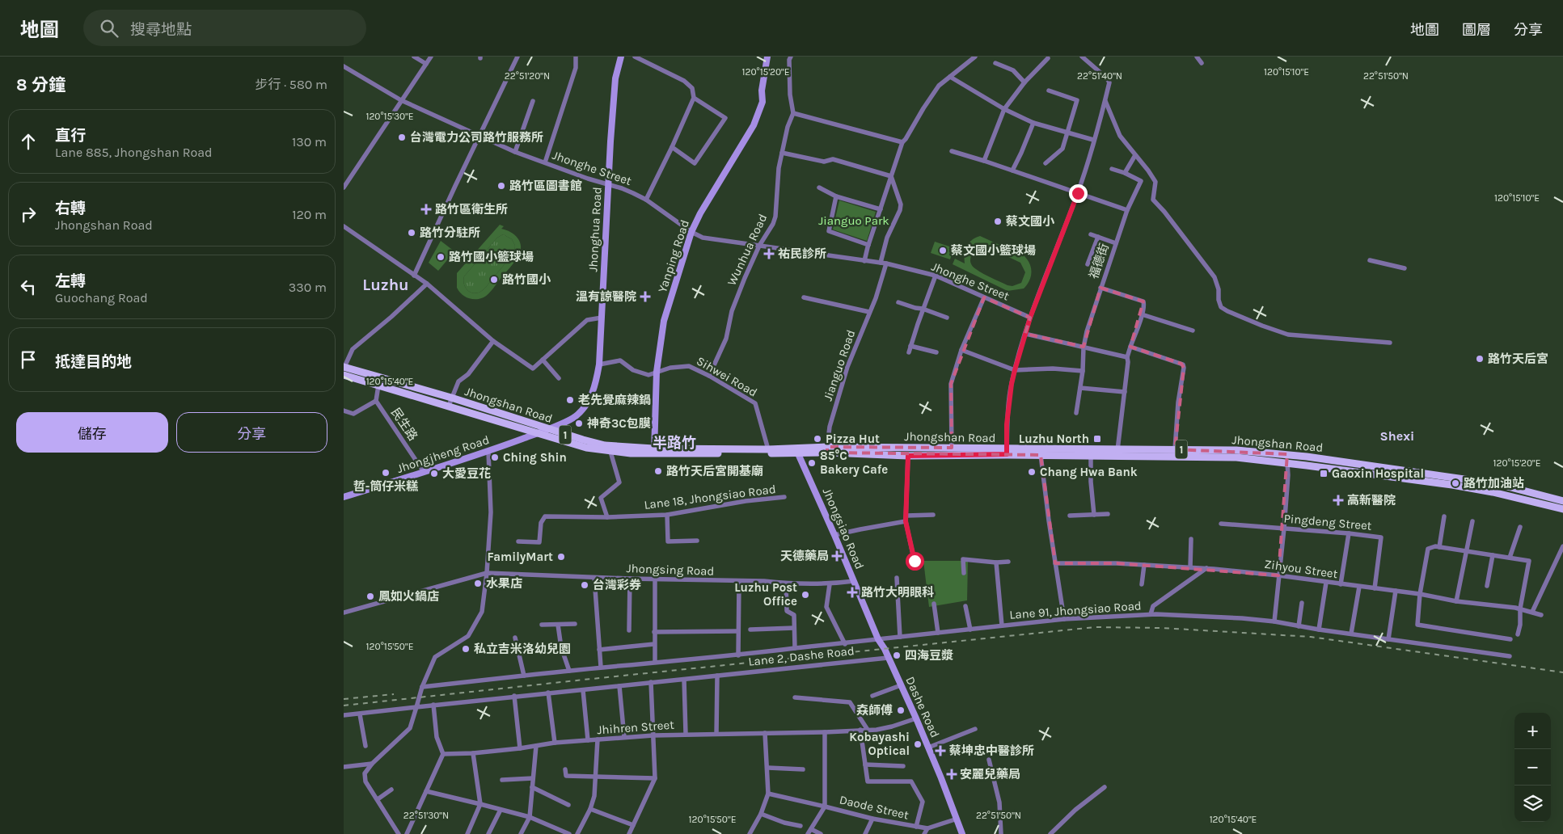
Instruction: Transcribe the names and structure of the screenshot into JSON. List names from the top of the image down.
{
  "streets": {
    "main road": ["Jhongshan Road", "1"],
    "street": [
      "Jhonghe Street",
      "Jhonghua Road",
      "Wunhua Road",
      "Yanping Road",
      "福德街",
      "Jianguo Road",
      "Sihwei Road",
      "民生路",
      "Jhongjheng Road",
      "Lane 18, Jhongsiao Road",
      "Pingdeng Street",
      "Jhongsiao Road",
      "Zihyou Street",
      "Jhongsing Road",
      "Lane 91, Jhongsiao Road",
      "Lane 2, Dashe Road",
      "Dashe Road",
      "Jhihren Street",
      "Daode Street"
    ]
  },
  "crossings": [
    ["Jhonghe Street", "Jhonghua Road"],
    ["Jhonghe Street", "Wunhua Road"],
    ["Jhonghe Street", "Yanping Road"],
    ["Jhonghe Street", "Jianguo Road"],
    ["Jhonghua Road", "Sihwei Road"],
    ["Jhonghua Road", "Jhongshan Road"],
    ["Jhonghua Road", "Jhongjheng Road"],
    ["Wunhua Road", "Sihwei Road"],
    ["Yanping Road", "Sihwei Road"],
    ["Yanping Road", "Jhongshan Road"],
    ["Jianguo Road", "Jhongshan Road"],
    ["Sihwei Road", "Jhongshan Road"],
    ["Jhongshan Road", "民生路"],
    ["Jhongshan Road", "Jhongjheng Road"],
    ["Jhongshan Road", "Jhongsiao Road"],
    ["民生路", "Jhongjheng Road"],
    ["Pingdeng Street", "Zihyou Street"],
    ["Jhongsiao Road", "Jhongsing Road"],
    ["Jhongsiao Road", "Lane 91, Jhongsiao Road"],
    ["Jhongsiao Road", "Lane 2, Dashe Road"],
    ["Jhongsiao Road", "Dashe Road"],
    ["Lane 2, Dashe Road", "Dashe Road"],
    ["Dashe Road", "Jhihren Street"]
  ],
  "districts": ["Luzhu", "Shexi", "半路竹"],
  "parks": ["Jianguo Park"],
  "places": {
    "other": [
      "台灣電力公司路竹服務所",
      "路竹區圖書館",
      "蔡文國小",
      "路竹分駐所",
      "蔡文國小籃球場",
      "路竹國小籃球場",
      "路竹國小",
      "路竹天后宮",
      "老先覺麻辣鍋",
      "神奇3C包膜",
      "Pizza Hut",
      "Ching Shin",
      "85°C Bakery Cafe",
      "路竹天后宮開基廟",
      "Chang Hwa Bank",
      "哲-筒仔米糕",
      "大愛豆花",
      "路竹加油站",
      "FamilyMart",
      "水果店",
      "台灣彩券",
      "Luzhu Post Office",
      "鳳如火鍋店",
      "私立吉米洛幼兒園",
      "四海豆漿",
      "𡘙師傅",
      "Kobayashi Optical"
    ],
    "health": [
      "路竹區衛生所",
      "祐民診所",
      "溫有諒醫院",
      "高新醫院",
      "天德藥局",
      "路竹大明眼科",
      "蔡坤忠中醫診所",
      "安麗兒藥局"
    ],
    "transit": ["Luzhu North", "Gaoxin Hospital"]
  },
  "page": {
    "header": "地圖",
    "search": "搜尋地點",
    "nav": ["地圖", "圖層", "分享"],
    "heading": ["8 分鐘", "步行 · 580 m"],
    "list": [
      ["直行", "Lane 885, Jhongshan Road", "130 m"],
      ["右轉", "Jhongshan Road", "120 m"],
      ["左轉", "Guochang Road", "330 m"],
      "抵達目的地"
    ],
    "buttons": ["儲存", "分享"],
    "map_buttons": ["+", "−"]
  },
  "coordinates": [
    "120°15'20\"E",
    "120°15'10\"E",
    "22°51'20\"N",
    "22°51'40\"N",
    "22°51'50\"N",
    "120°15'30\"E",
    "120°15'40\"E",
    "120°15'50\"E",
    "22°51'30\"N"
  ]
}
